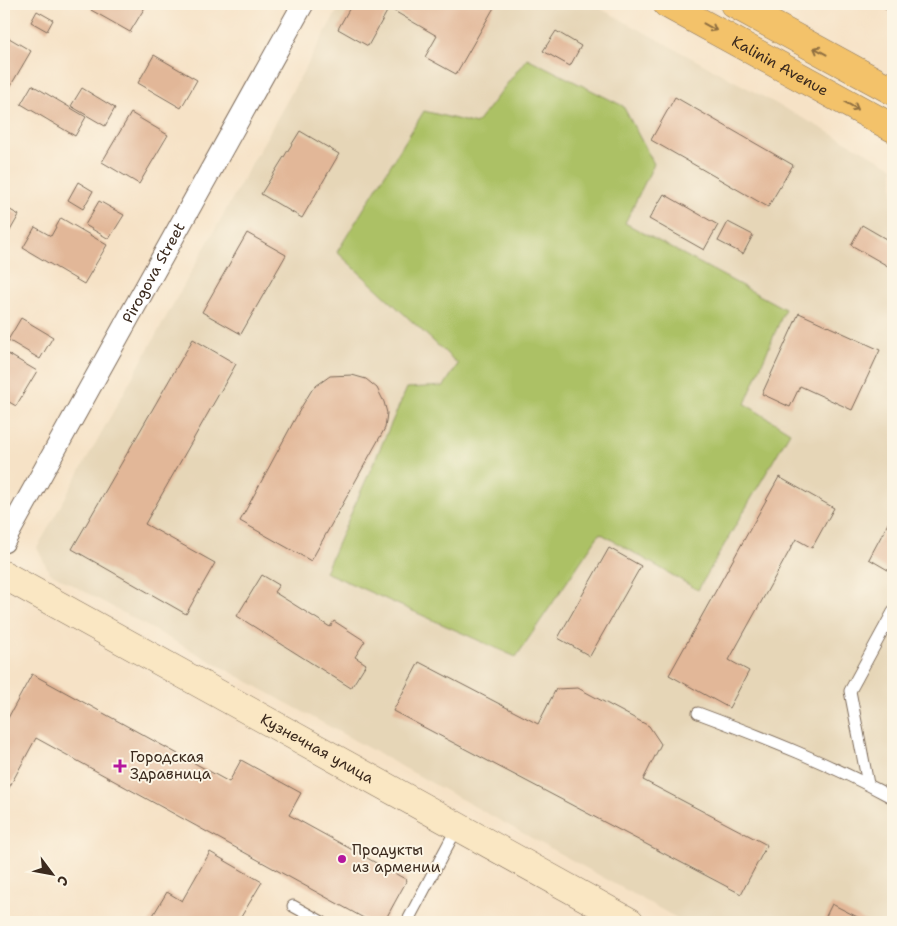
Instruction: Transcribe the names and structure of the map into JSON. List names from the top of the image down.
{
  "streets": {
    "main road": ["Kalinin Avenue"],
    "street": ["Pirogova Street", "Кузнечная улица"]
  },
  "places": {
    "health": ["Городская Здравница"],
    "other": ["Продукты из армении"]
  },
  "north": "bottom right"
}
